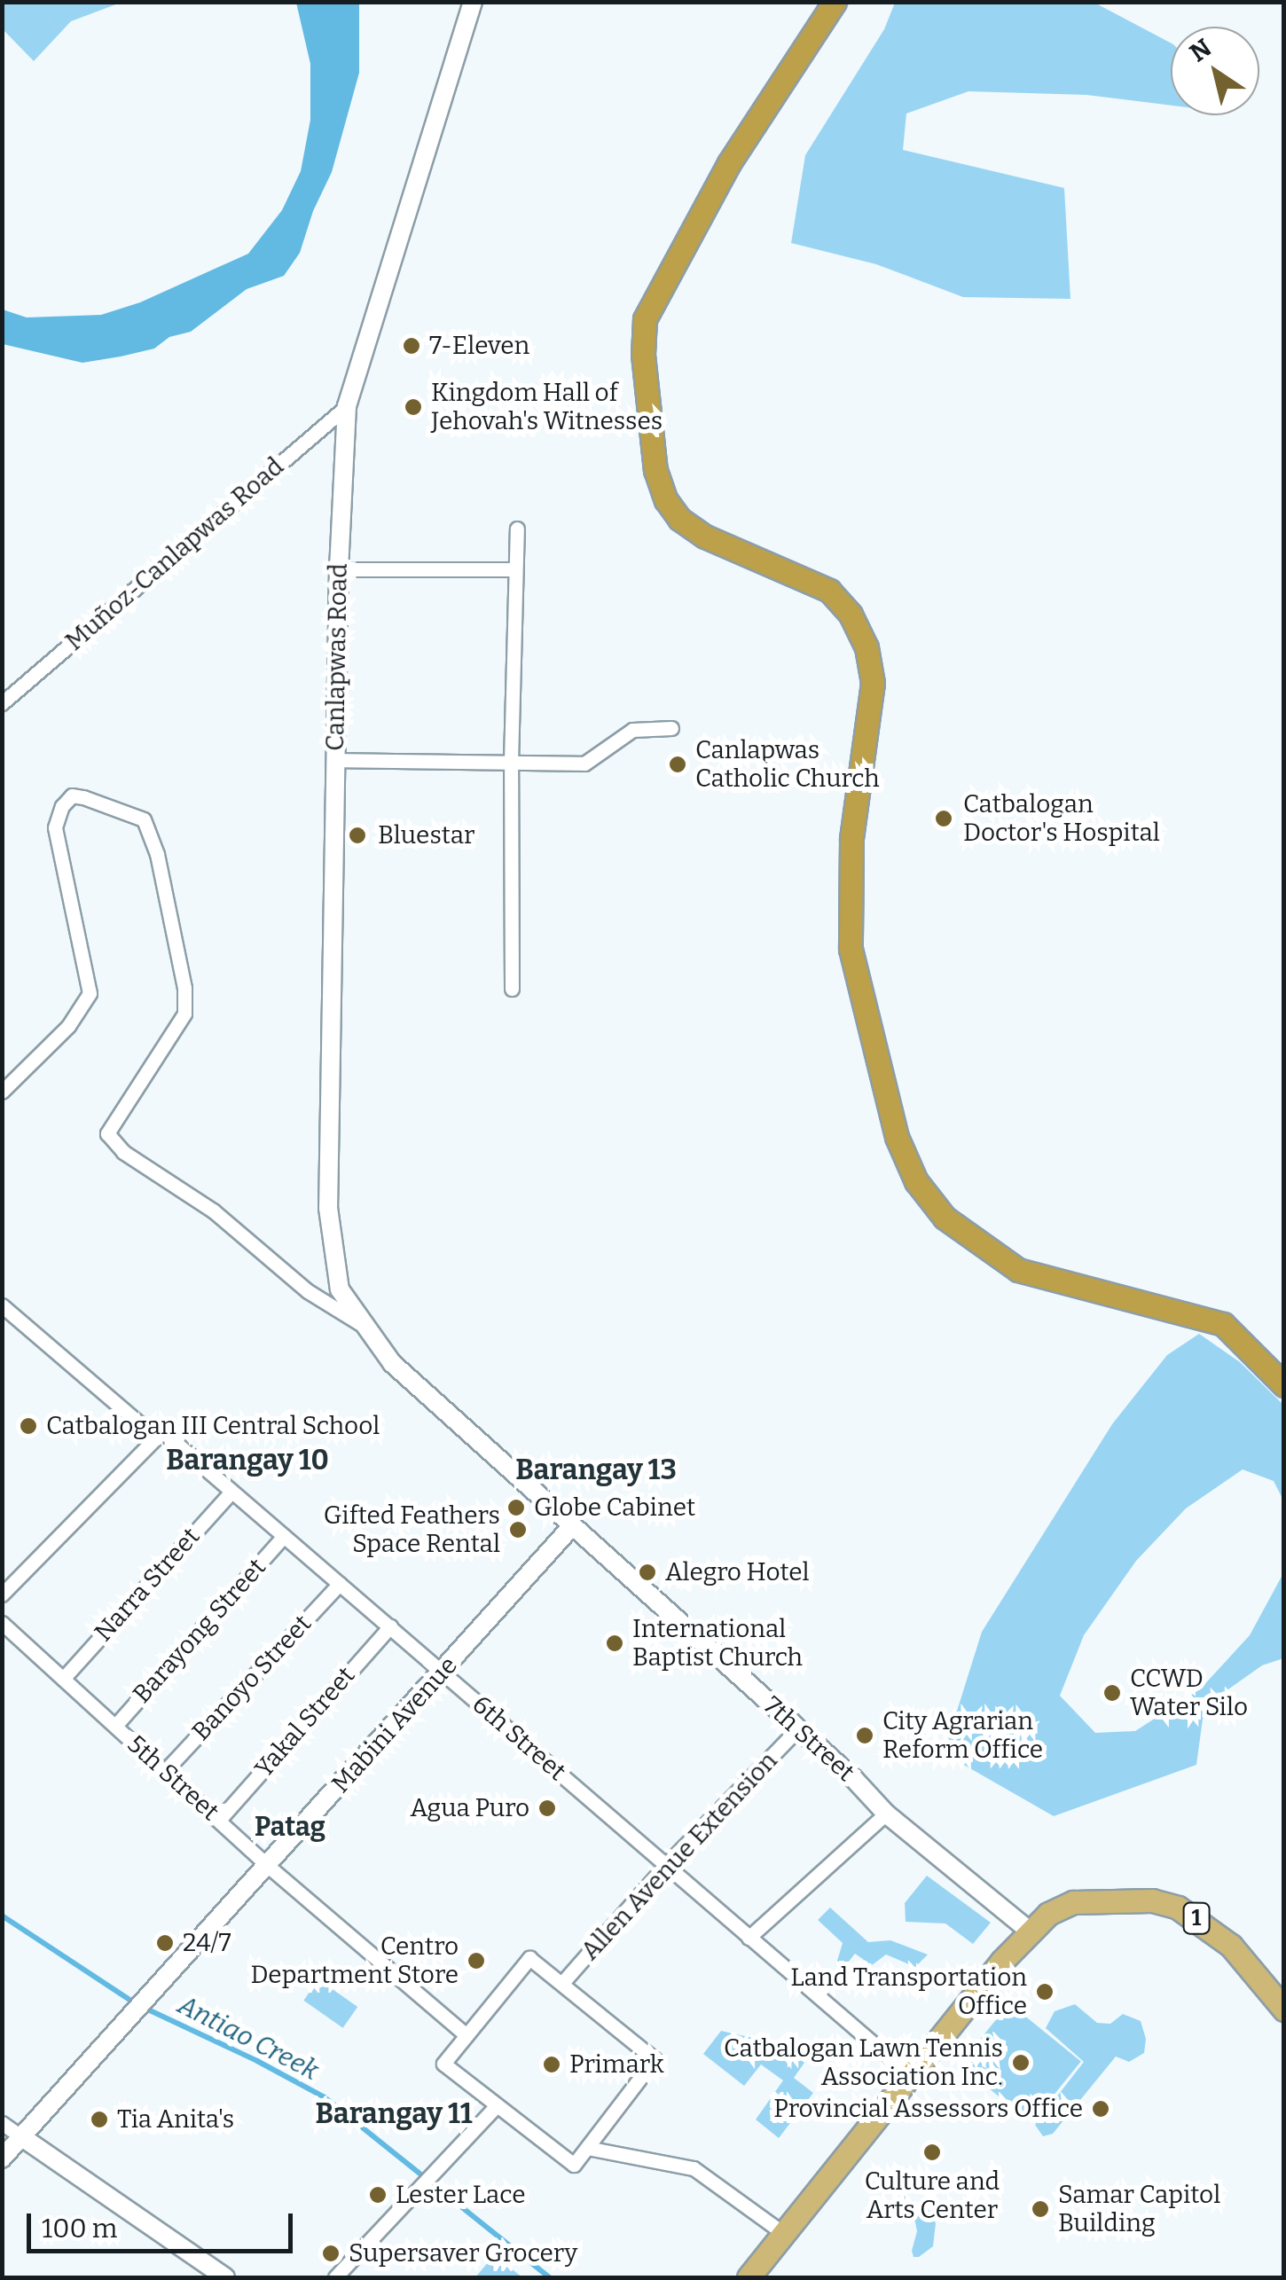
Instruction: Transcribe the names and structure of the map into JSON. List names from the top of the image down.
{
  "streets": {
    "main road": ["1"],
    "street": [
      "Muñoz-Canlapwas Road",
      "Canlapwas Road",
      "Narra Street",
      "Barayong Street",
      "Banoyo Street",
      "Yakal Street",
      "Mabini Avenue",
      "6th Street",
      "7th Street",
      "5th Street",
      "Allen Avenue Extension"
    ]
  },
  "crossings": [
    ["Muñoz-Canlapwas Road", "Canlapwas Road"],
    ["Canlapwas Road", "7th Street"],
    ["Narra Street", "6th Street"],
    ["Narra Street", "5th Street"],
    ["Barayong Street", "6th Street"],
    ["Barayong Street", "5th Street"],
    ["Banoyo Street", "6th Street"],
    ["Banoyo Street", "5th Street"],
    ["Yakal Street", "6th Street"],
    ["Yakal Street", "5th Street"],
    ["Mabini Avenue", "6th Street"],
    ["Mabini Avenue", "7th Street"],
    ["Mabini Avenue", "5th Street"],
    ["6th Street", "Allen Avenue Extension"],
    ["6th Street", "1"],
    ["7th Street", "Allen Avenue Extension"],
    ["7th Street", "1"]
  ],
  "districts": [
    "Barangay 10",
    "Barangay 13",
    "Patag",
    "Barangay 11"
  ],
  "water": ["Antiao Creek"],
  "places": [
    "7-Eleven",
    "Kingdom Hall of Jehovah's Witnesses",
    "Canlapwas Catholic Church",
    "Catbalogan Doctor's Hospital",
    "Bluestar",
    "Catbalogan III Central School",
    "Globe Cabinet",
    "Gifted Feathers Space Rental",
    "Alegro Hotel",
    "International Baptist Church",
    "CCWD Water Silo",
    "City Agrarian Reform Office",
    "Agua Puro",
    "24/7",
    "Centro Department Store",
    "Land Transportation Office",
    "Catbalogan Lawn Tennis Association Inc.",
    "Primark",
    "Provincial Assessors Office",
    "Tia Anita's",
    "Culture and Arts Center",
    "Lester Lace",
    "Samar Capitol Building",
    "Supersaver Grocery"
  ],
  "scale_bar": "100 m",
  "north": "top left"
}
